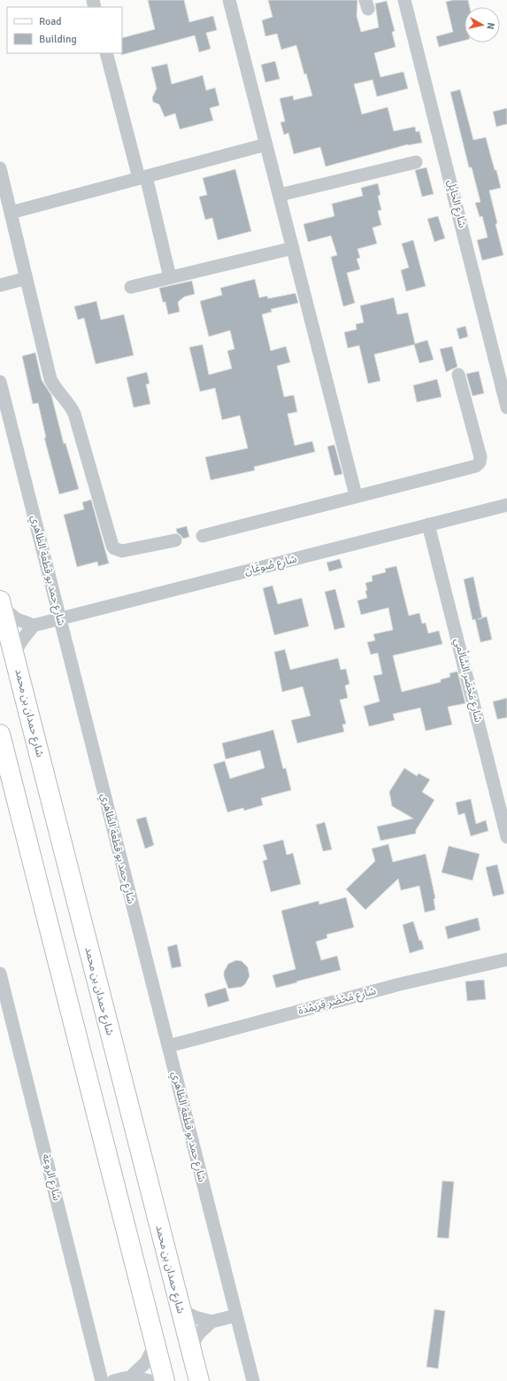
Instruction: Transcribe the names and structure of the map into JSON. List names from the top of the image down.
{
  "streets": {
    "main road": ["شارع حمدان بن محمد"],
    "street": [
      "شارع الحَايِل",
      "شارع صُوغَان",
      "شارع حمد بو قطعة الظاهري",
      "شارع مَحْضَر السَّالْمي",
      "شارع مَحْضَر قِرَيمْدَة",
      "شارع الروعة"
    ]
  },
  "crossings": [
    ["شارع صُوغَان", "شارع حمد بو قطعة الظاهري"],
    ["شارع صُوغَان", "شارع مَحْضَر السَّالْمي"],
    ["شارع حمد بو قطعة الظاهري", "شارع مَحْضَر قِرَيمْدَة"]
  ],
  "legend": ["Road", "Building"],
  "north": "right"
}
